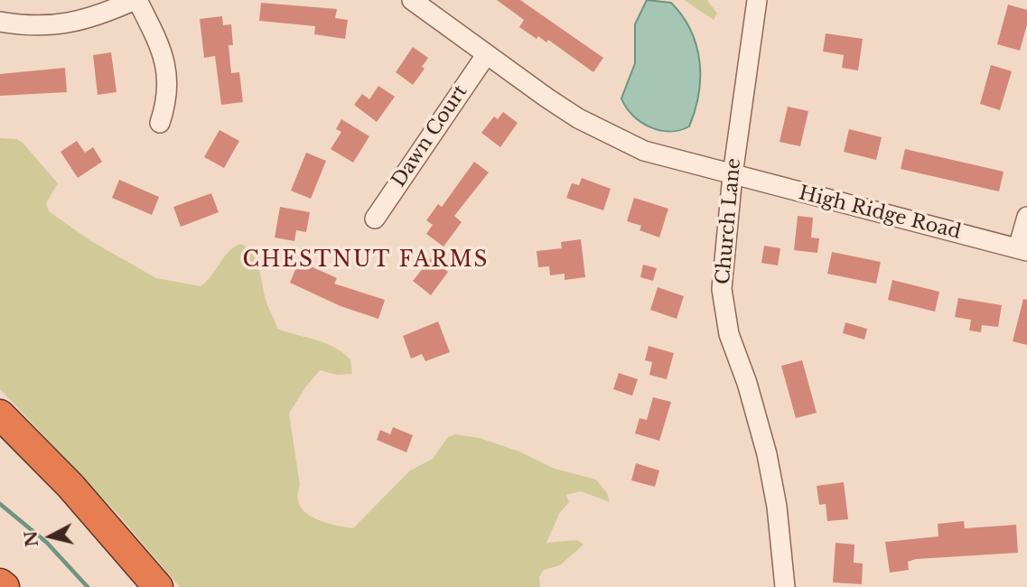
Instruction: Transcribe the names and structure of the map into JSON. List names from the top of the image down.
{
  "streets": {
    "street": ["Dawn Court", "High Ridge Road", "Church Lane"]
  },
  "crossings": [
    ["Dawn Court", "High Ridge Road"],
    ["High Ridge Road", "Church Lane"]
  ],
  "districts": ["CHESTNUT FARMS"],
  "north": "left"
}
